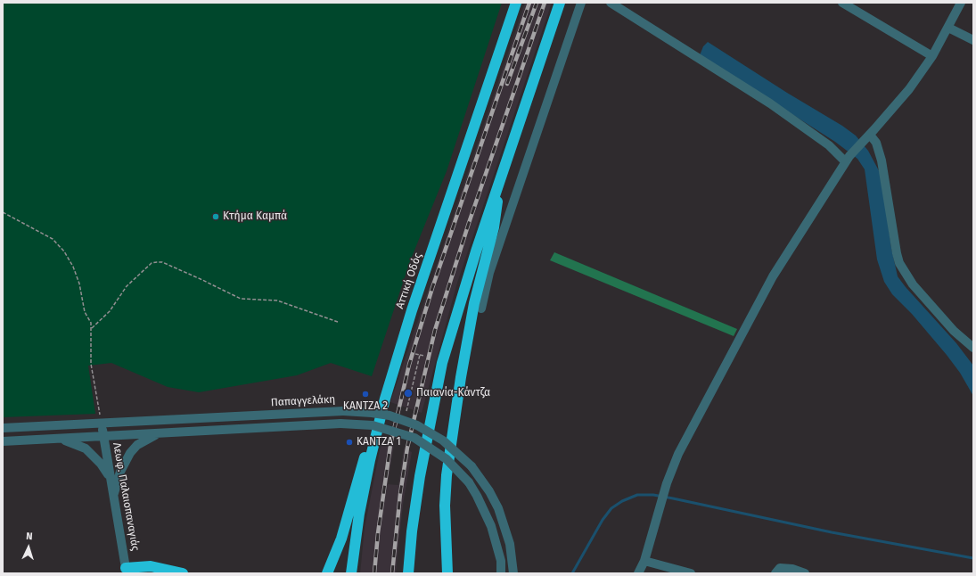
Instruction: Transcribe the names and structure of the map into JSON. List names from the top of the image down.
{
  "streets": {
    "highway": ["Αττική Οδός"],
    "street": ["Παπαγγελάκη", "Λεωφ. Παλαιοπαναγιάς"]
  },
  "crossings": [
    ["Παπαγγελάκη", "Λεωφ. Παλαιοπαναγιάς"]
  ],
  "places": [
    "Kτήμα Καμπά",
    "Παιανία-Κάντζα",
    "ΚΑΝΤΖΑ 2",
    "ΚΑΝΤΖΑ 1"
  ],
  "north": "top"
}
